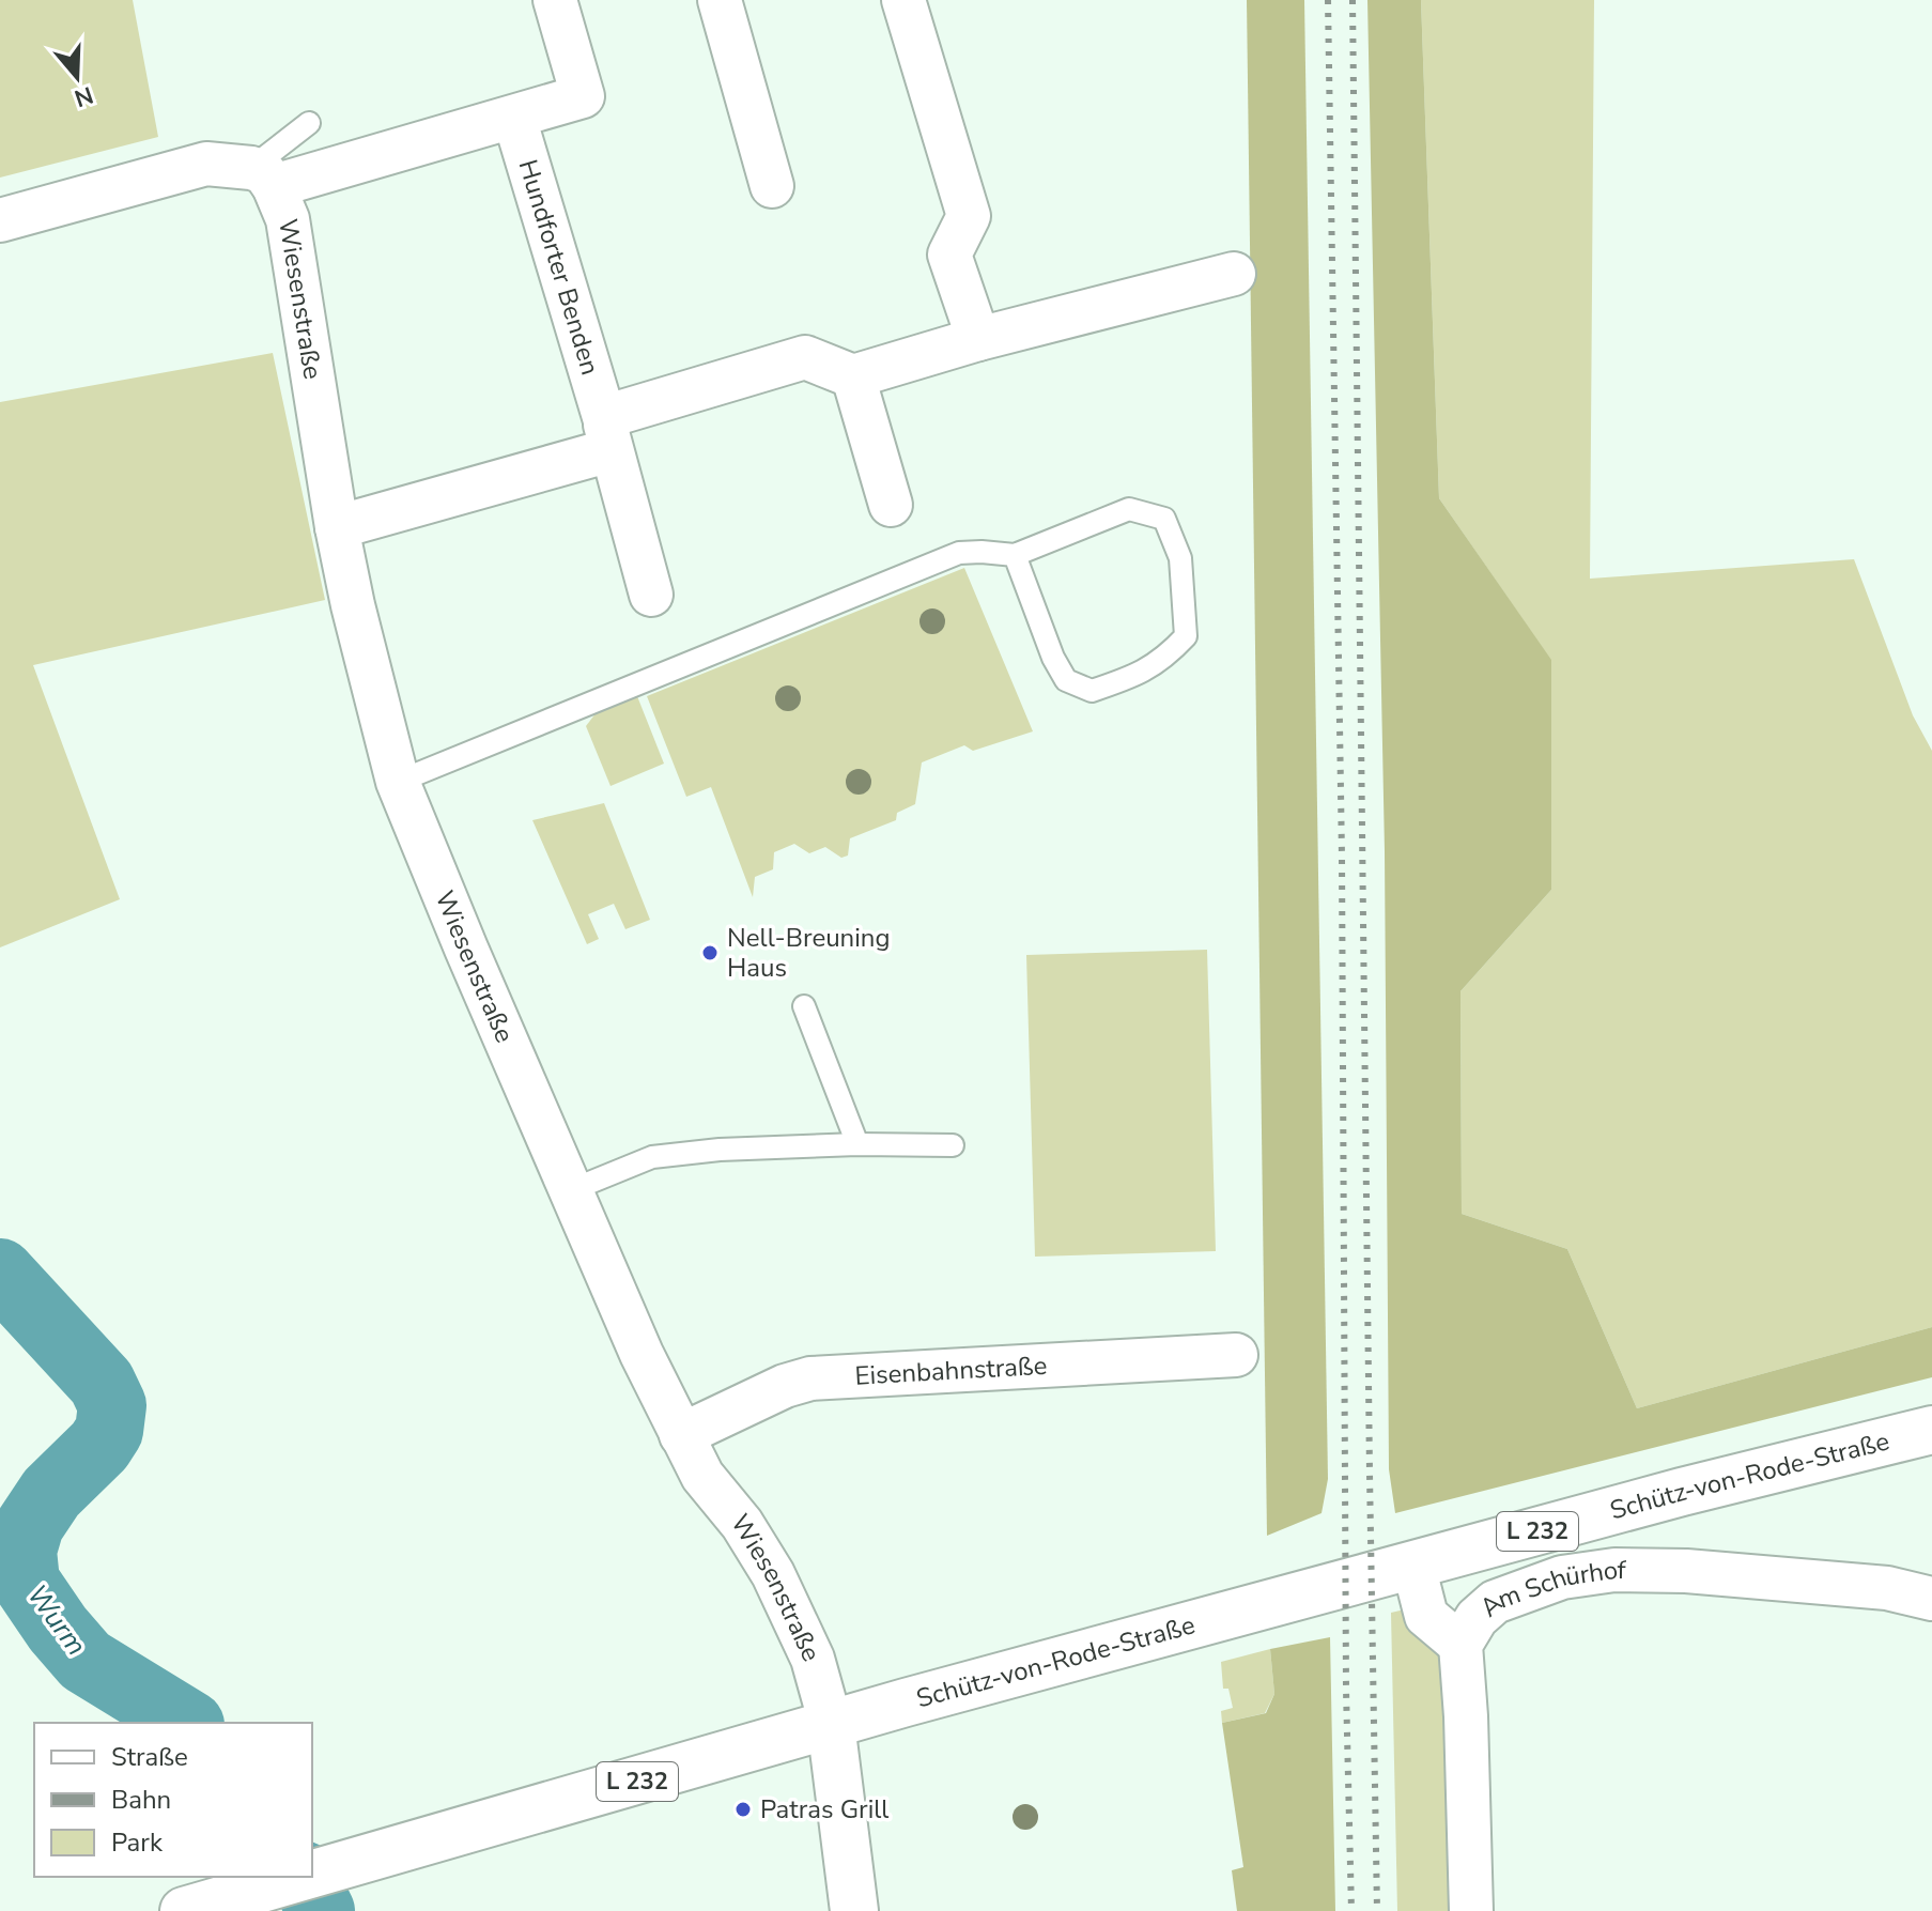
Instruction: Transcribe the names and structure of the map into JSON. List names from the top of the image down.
{
  "streets": {
    "main road": ["Schütz-von-Rode-Straße", "L 232"],
    "street": [
      "Hundforter Benden",
      "Wiesenstraße",
      "Eisenbahnstraße",
      "Am Schürhof"
    ]
  },
  "crossings": [
    ["Wiesenstraße", "Eisenbahnstraße"],
    ["Wiesenstraße", "Schütz-von-Rode-Straße"]
  ],
  "water": ["Wurm"],
  "places": ["Nell-Breuning Haus", "Patras Grill"],
  "legend": ["Straße", "Bahn", "Park"],
  "north": "bottom"
}
